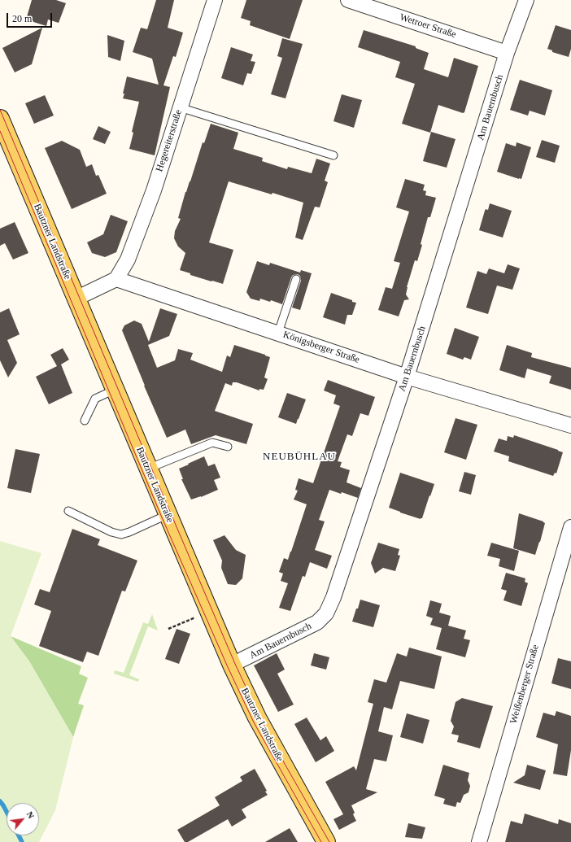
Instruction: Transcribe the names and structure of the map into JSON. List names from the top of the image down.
{
  "streets": {
    "main road": ["Bautzner Landstraße"],
    "street": [
      "Wetroer Straße",
      "Am Bauernbusch",
      "Hegereiterstraße",
      "Königsberger Straße",
      "Weißenberger Straße"
    ]
  },
  "crossings": [
    ["Wetroer Straße", "Am Bauernbusch"],
    ["Am Bauernbusch", "Bautzner Landstraße"],
    ["Am Bauernbusch", "Königsberger Straße"],
    ["Hegereiterstraße", "Königsberger Straße"]
  ],
  "districts": ["NEUBÜHLAU"],
  "scale_bar": "20 m",
  "north": "top right"
}
